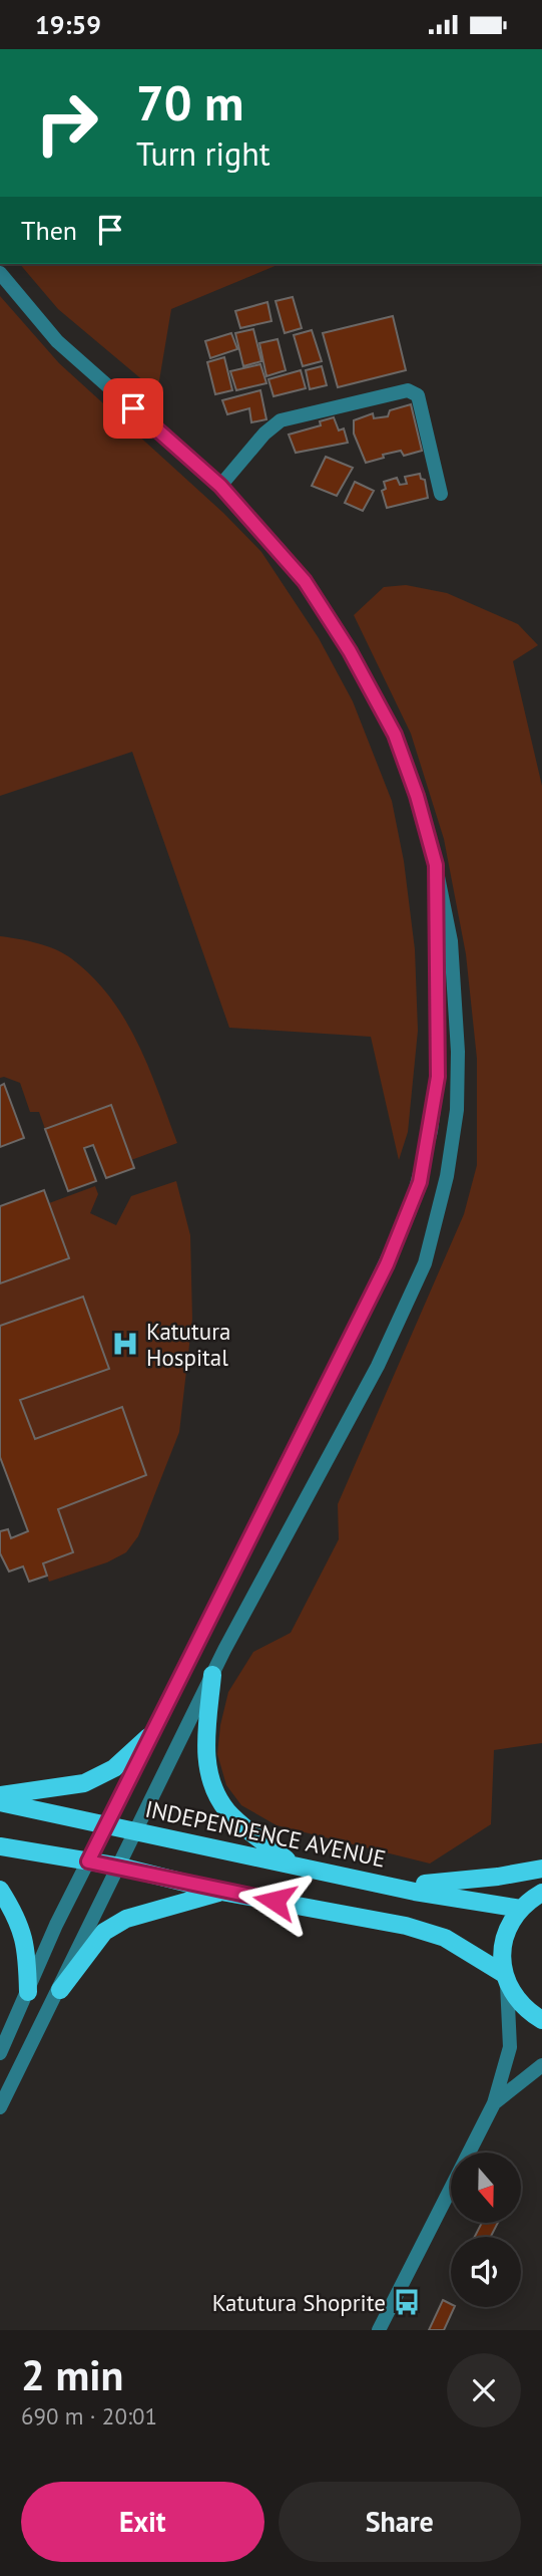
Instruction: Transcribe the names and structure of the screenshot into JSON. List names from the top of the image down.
{
  "streets": {
    "main road": ["INDEPENDENCE AVENUE"]
  },
  "places": {
    "hospital": ["Katutura Hospital"],
    "bus stop": ["Katutura Shoprite"]
  },
  "north": "bottom",
  "page": {
    "status": "19:59",
    "turn": ["70 m", "Turn right"],
    "then": "Then",
    "heading": ["2 min", "690 m · 20:01"],
    "buttons": ["Exit", "Share"]
  }
}
